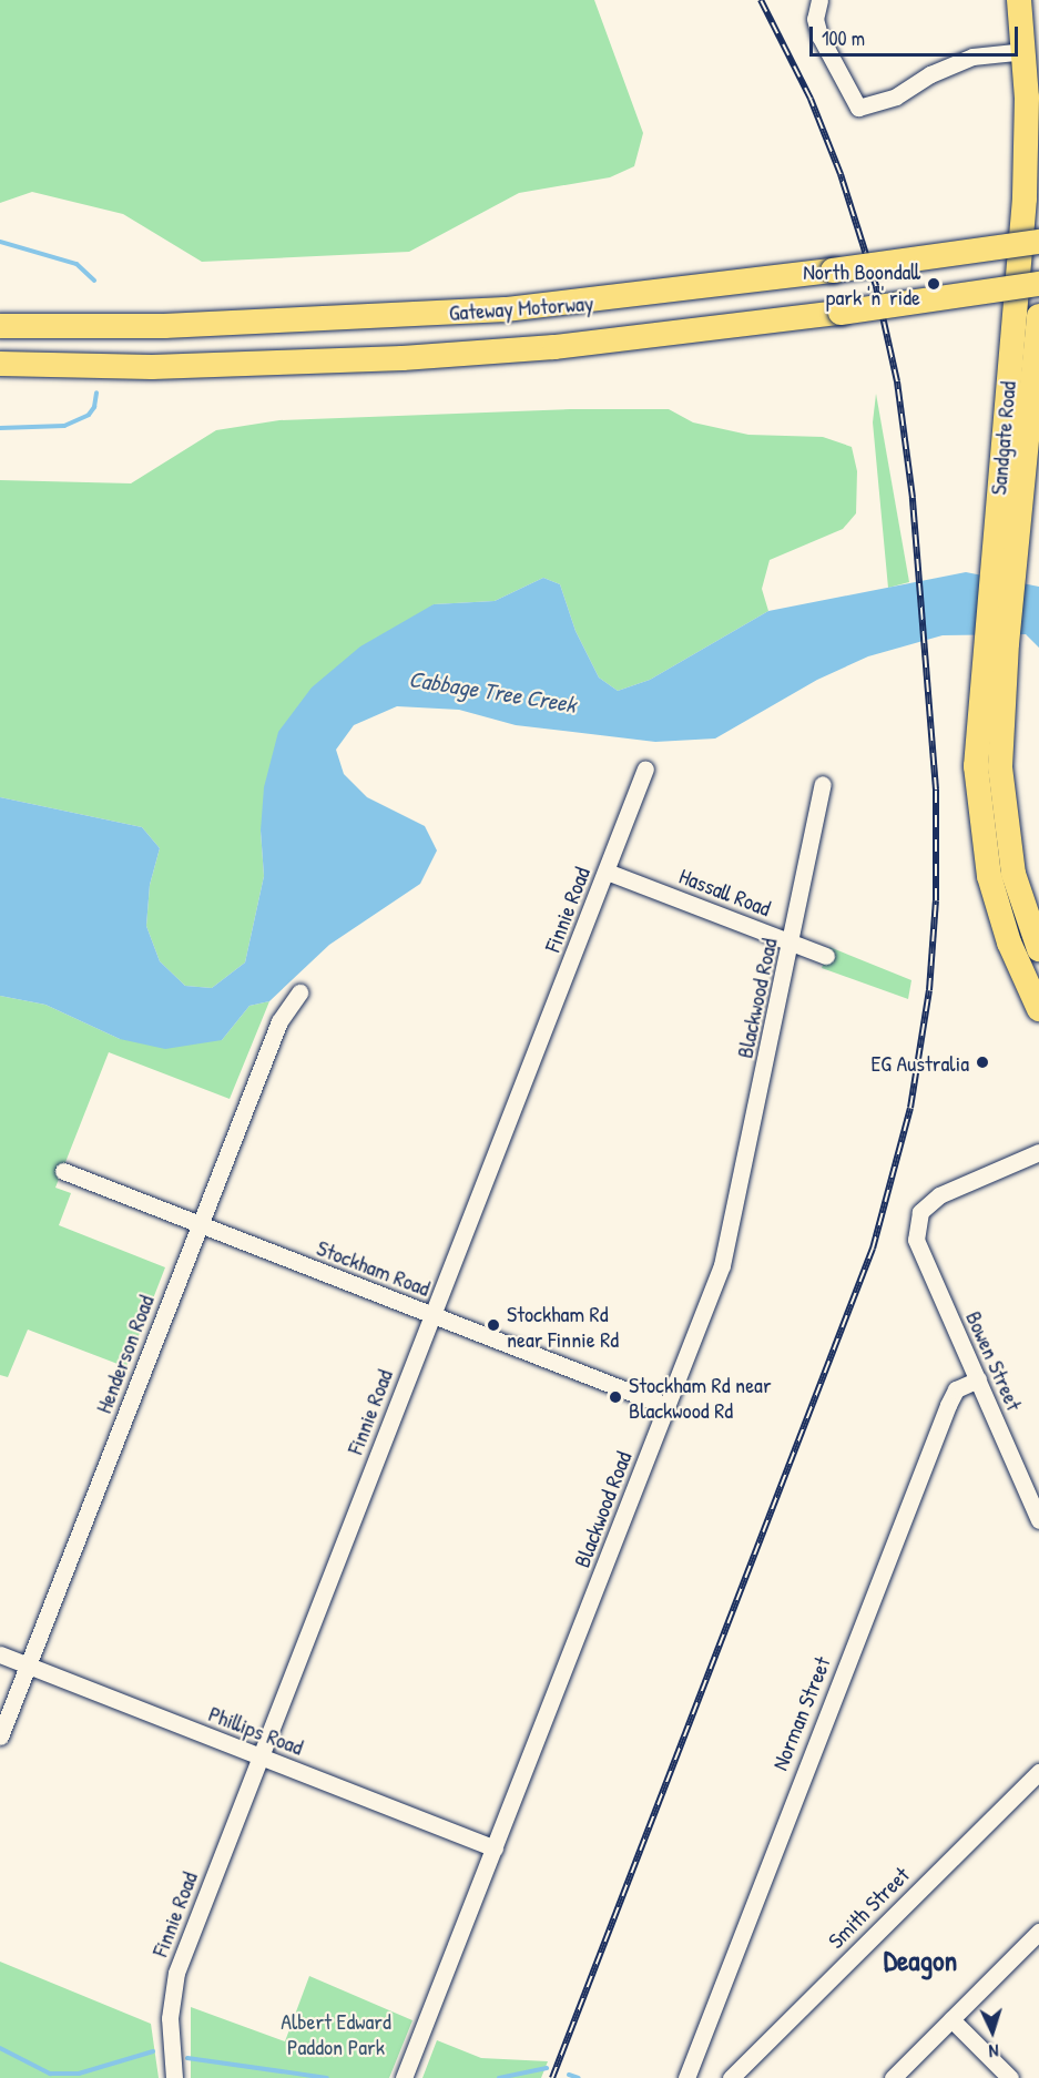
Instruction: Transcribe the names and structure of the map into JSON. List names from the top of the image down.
{
  "streets": {
    "highway": ["Gateway Motorway", "Sandgate Road"],
    "street": [
      "Hassall Road",
      "Finnie Road",
      "Blackwood Road",
      "Stockham Road",
      "Henderson Road",
      "Bowen Street",
      "Norman Street",
      "Phillips Road",
      "Smith Street"
    ]
  },
  "crossings": [
    ["Hassall Road", "Finnie Road"],
    ["Hassall Road", "Blackwood Road"],
    ["Finnie Road", "Stockham Road"],
    ["Finnie Road", "Phillips Road"],
    ["Blackwood Road", "Stockham Road"],
    ["Blackwood Road", "Phillips Road"],
    ["Stockham Road", "Henderson Road"],
    ["Henderson Road", "Phillips Road"],
    ["Bowen Street", "Norman Street"]
  ],
  "districts": ["Deagon"],
  "water": ["Cabbage Tree Creek"],
  "parks": ["Albert Edward Paddon Park"],
  "places": [
    "North Boondall park 'n' ride",
    "EG Australia",
    "Stockham Rd near Finnie Rd",
    "Stockham Rd near Blackwood Rd"
  ],
  "scale_bar": "100 m",
  "north": "bottom"
}
